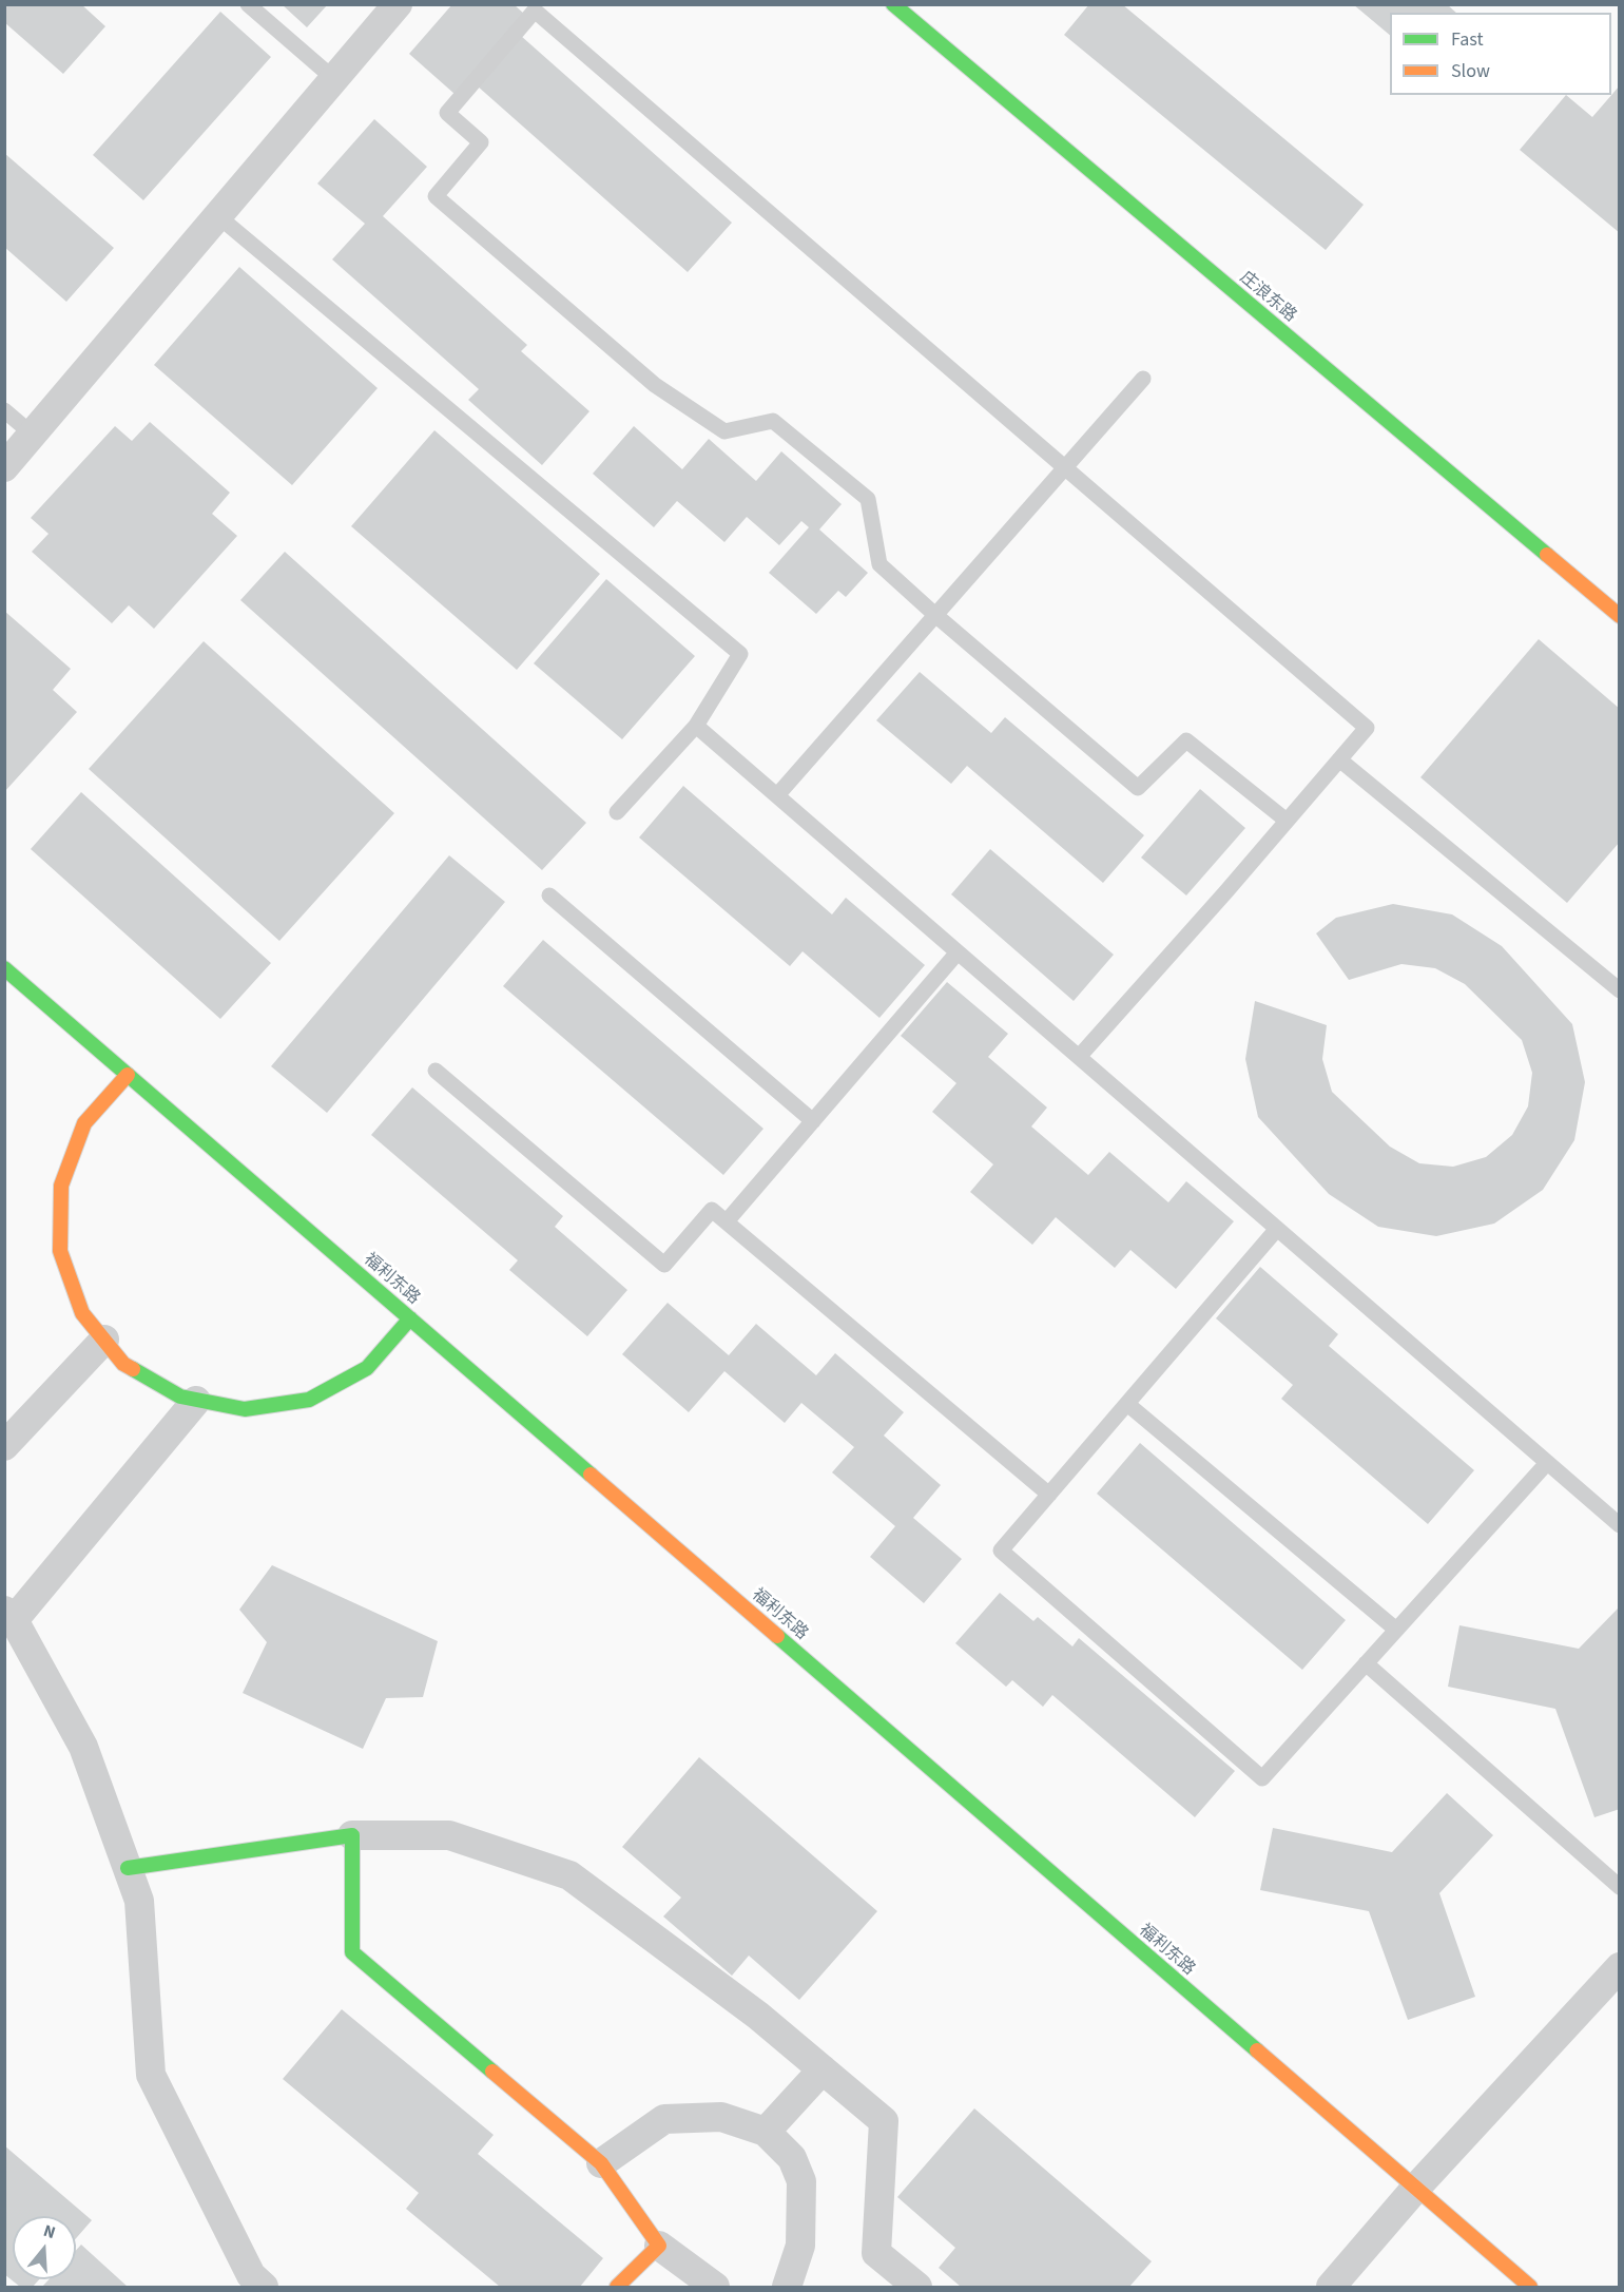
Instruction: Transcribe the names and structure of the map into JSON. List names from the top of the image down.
{
  "streets": {
    "street": ["庄浪东路", "福利东路"]
  },
  "legend": ["Fast", "Slow"],
  "north": "top"
}
